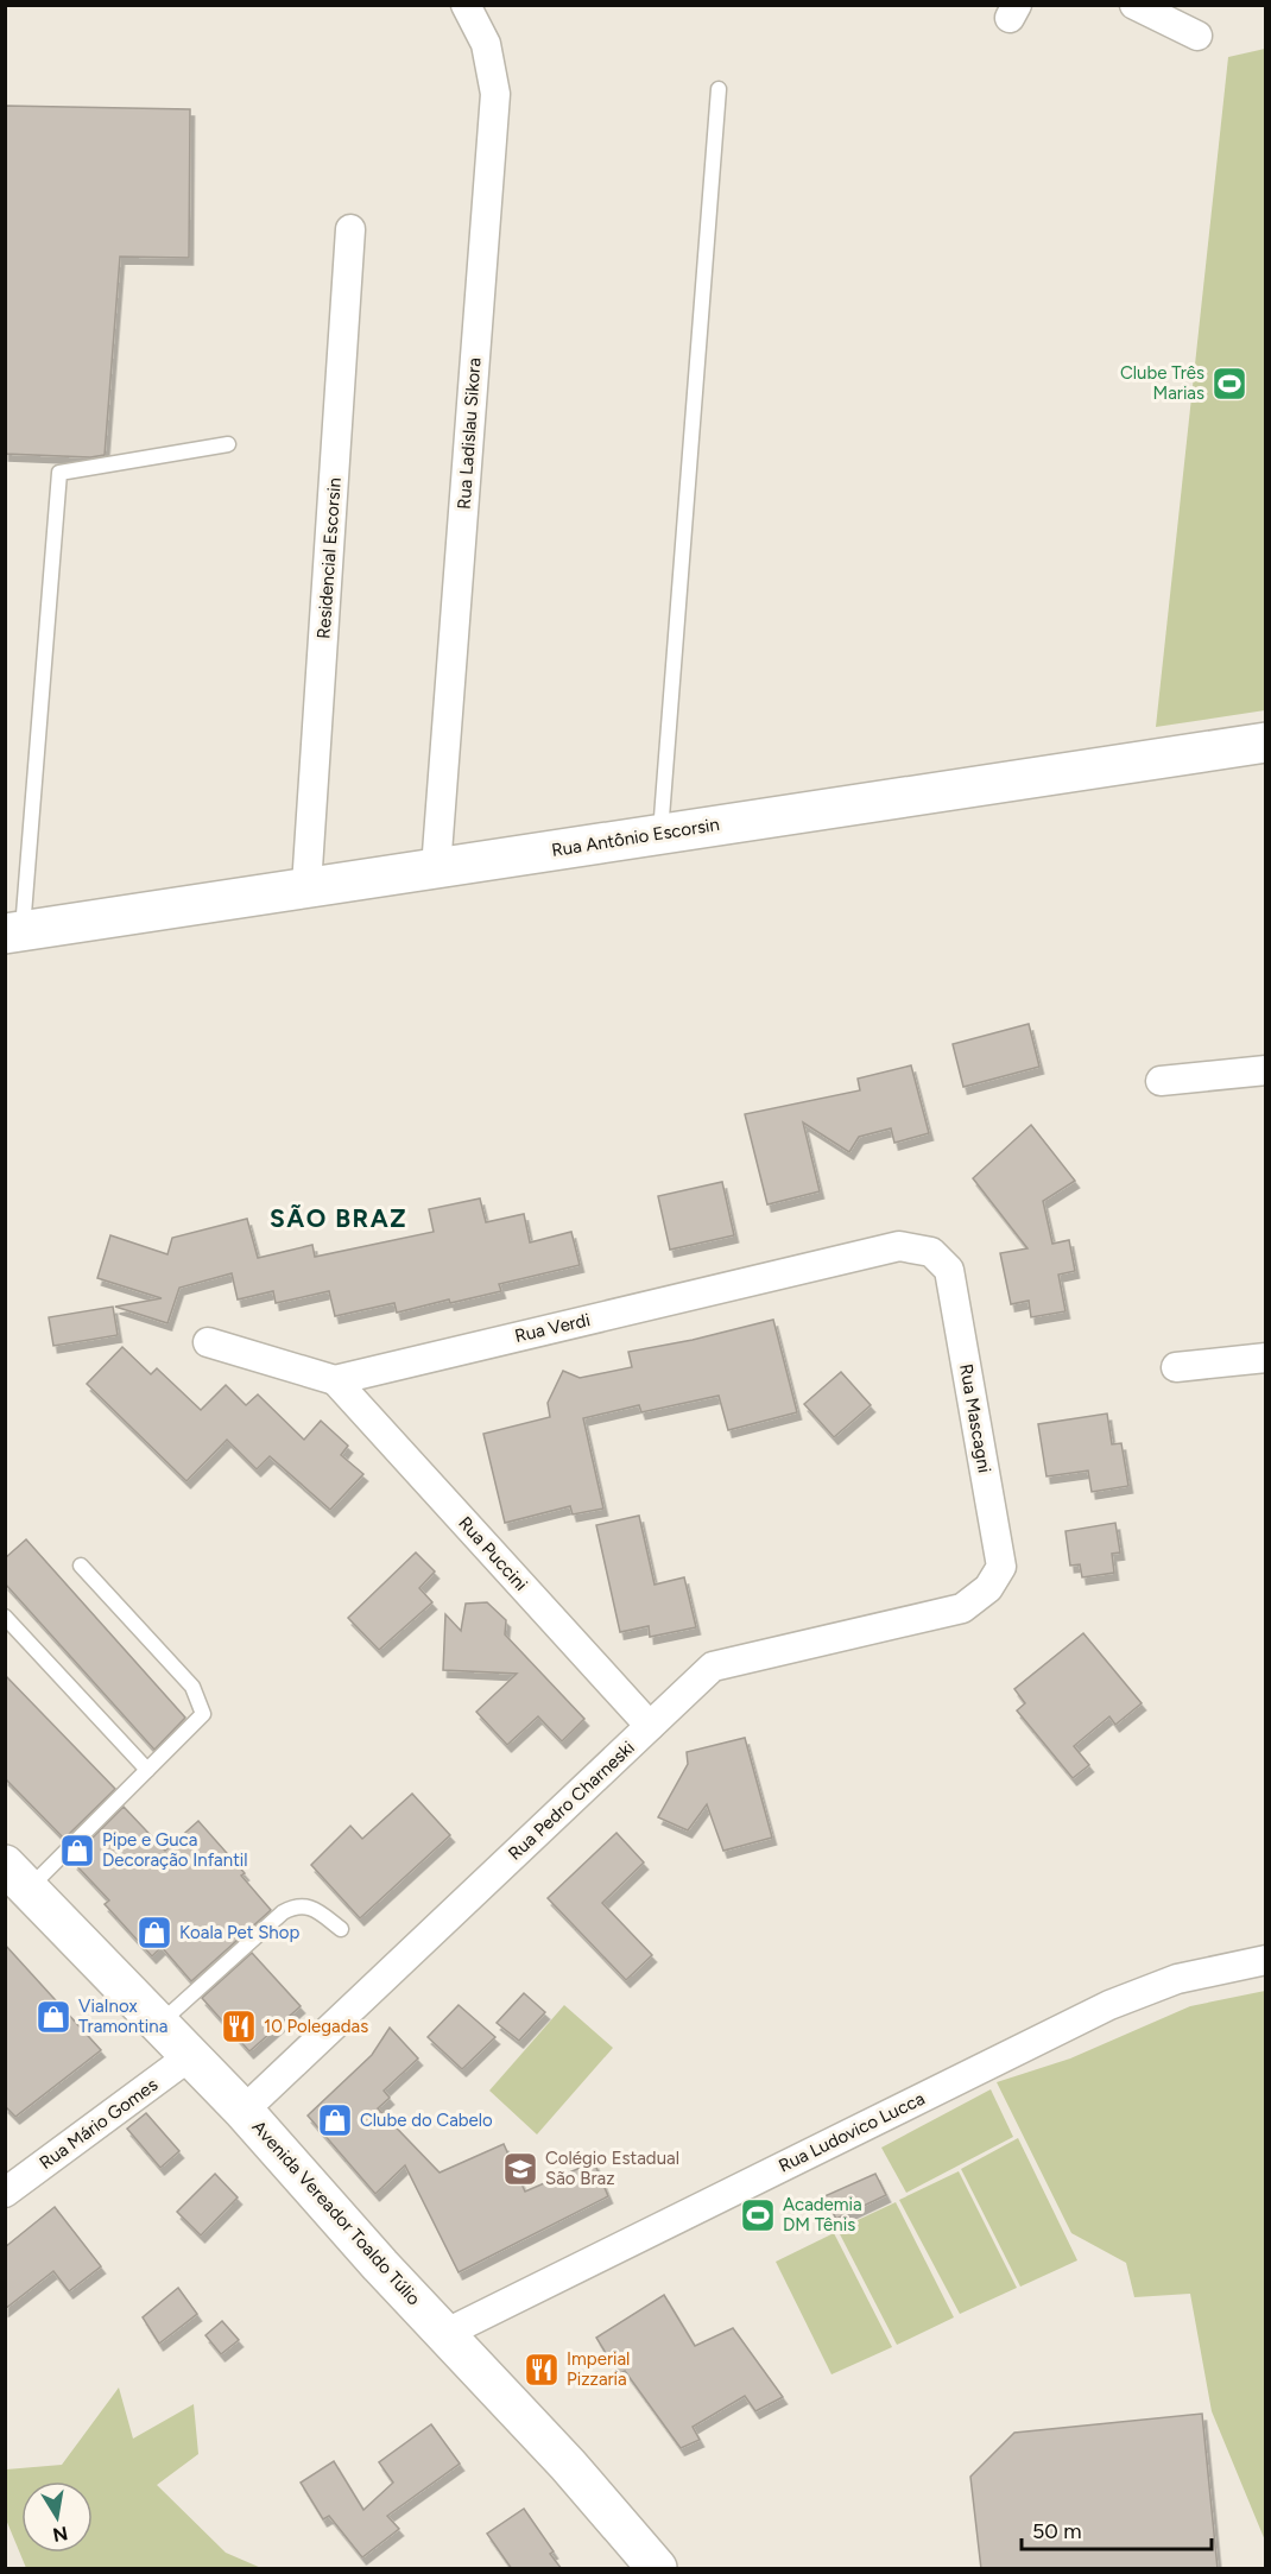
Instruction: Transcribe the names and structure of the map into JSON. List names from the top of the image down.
{
  "streets": {
    "street": [
      "Rua Ladislau Sikora",
      "Residencial Escorsin",
      "Rua Antônio Escorsin",
      "Rua Verdi",
      "Rua Mascagni",
      "Rua Puccini",
      "Rua Pedro Charneski",
      "Rua Mário Gomes",
      "Rua Ludovico Lucca",
      "Avenida Vereador Toaldo Túlio"
    ]
  },
  "crossings": [
    ["Rua Ladislau Sikora", "Rua Antônio Escorsin"],
    ["Residencial Escorsin", "Rua Antônio Escorsin"],
    ["Rua Verdi", "Rua Mascagni"],
    ["Rua Verdi", "Rua Puccini"],
    ["Rua Mascagni", "Rua Pedro Charneski"],
    ["Rua Puccini", "Rua Pedro Charneski"],
    ["Rua Pedro Charneski", "Avenida Vereador Toaldo Túlio"],
    ["Rua Mário Gomes", "Avenida Vereador Toaldo Túlio"],
    ["Rua Ludovico Lucca", "Avenida Vereador Toaldo Túlio"]
  ],
  "districts": ["SÃO BRAZ"],
  "places": {
    "sports": ["Clube Três Marias", "Academia DM Tênis"],
    "shop": [
      "Pipe e Guca Decoração Infantil",
      "Koala Pet Shop",
      "ViaInox Tramontina",
      "Clube do Cabelo"
    ],
    "restaurant": ["10 Polegadas", "Imperial Pizzaria"],
    "school or university": ["Colégio Estadual São Braz"]
  },
  "scale_bar": "50 m",
  "north": "bottom"
}
